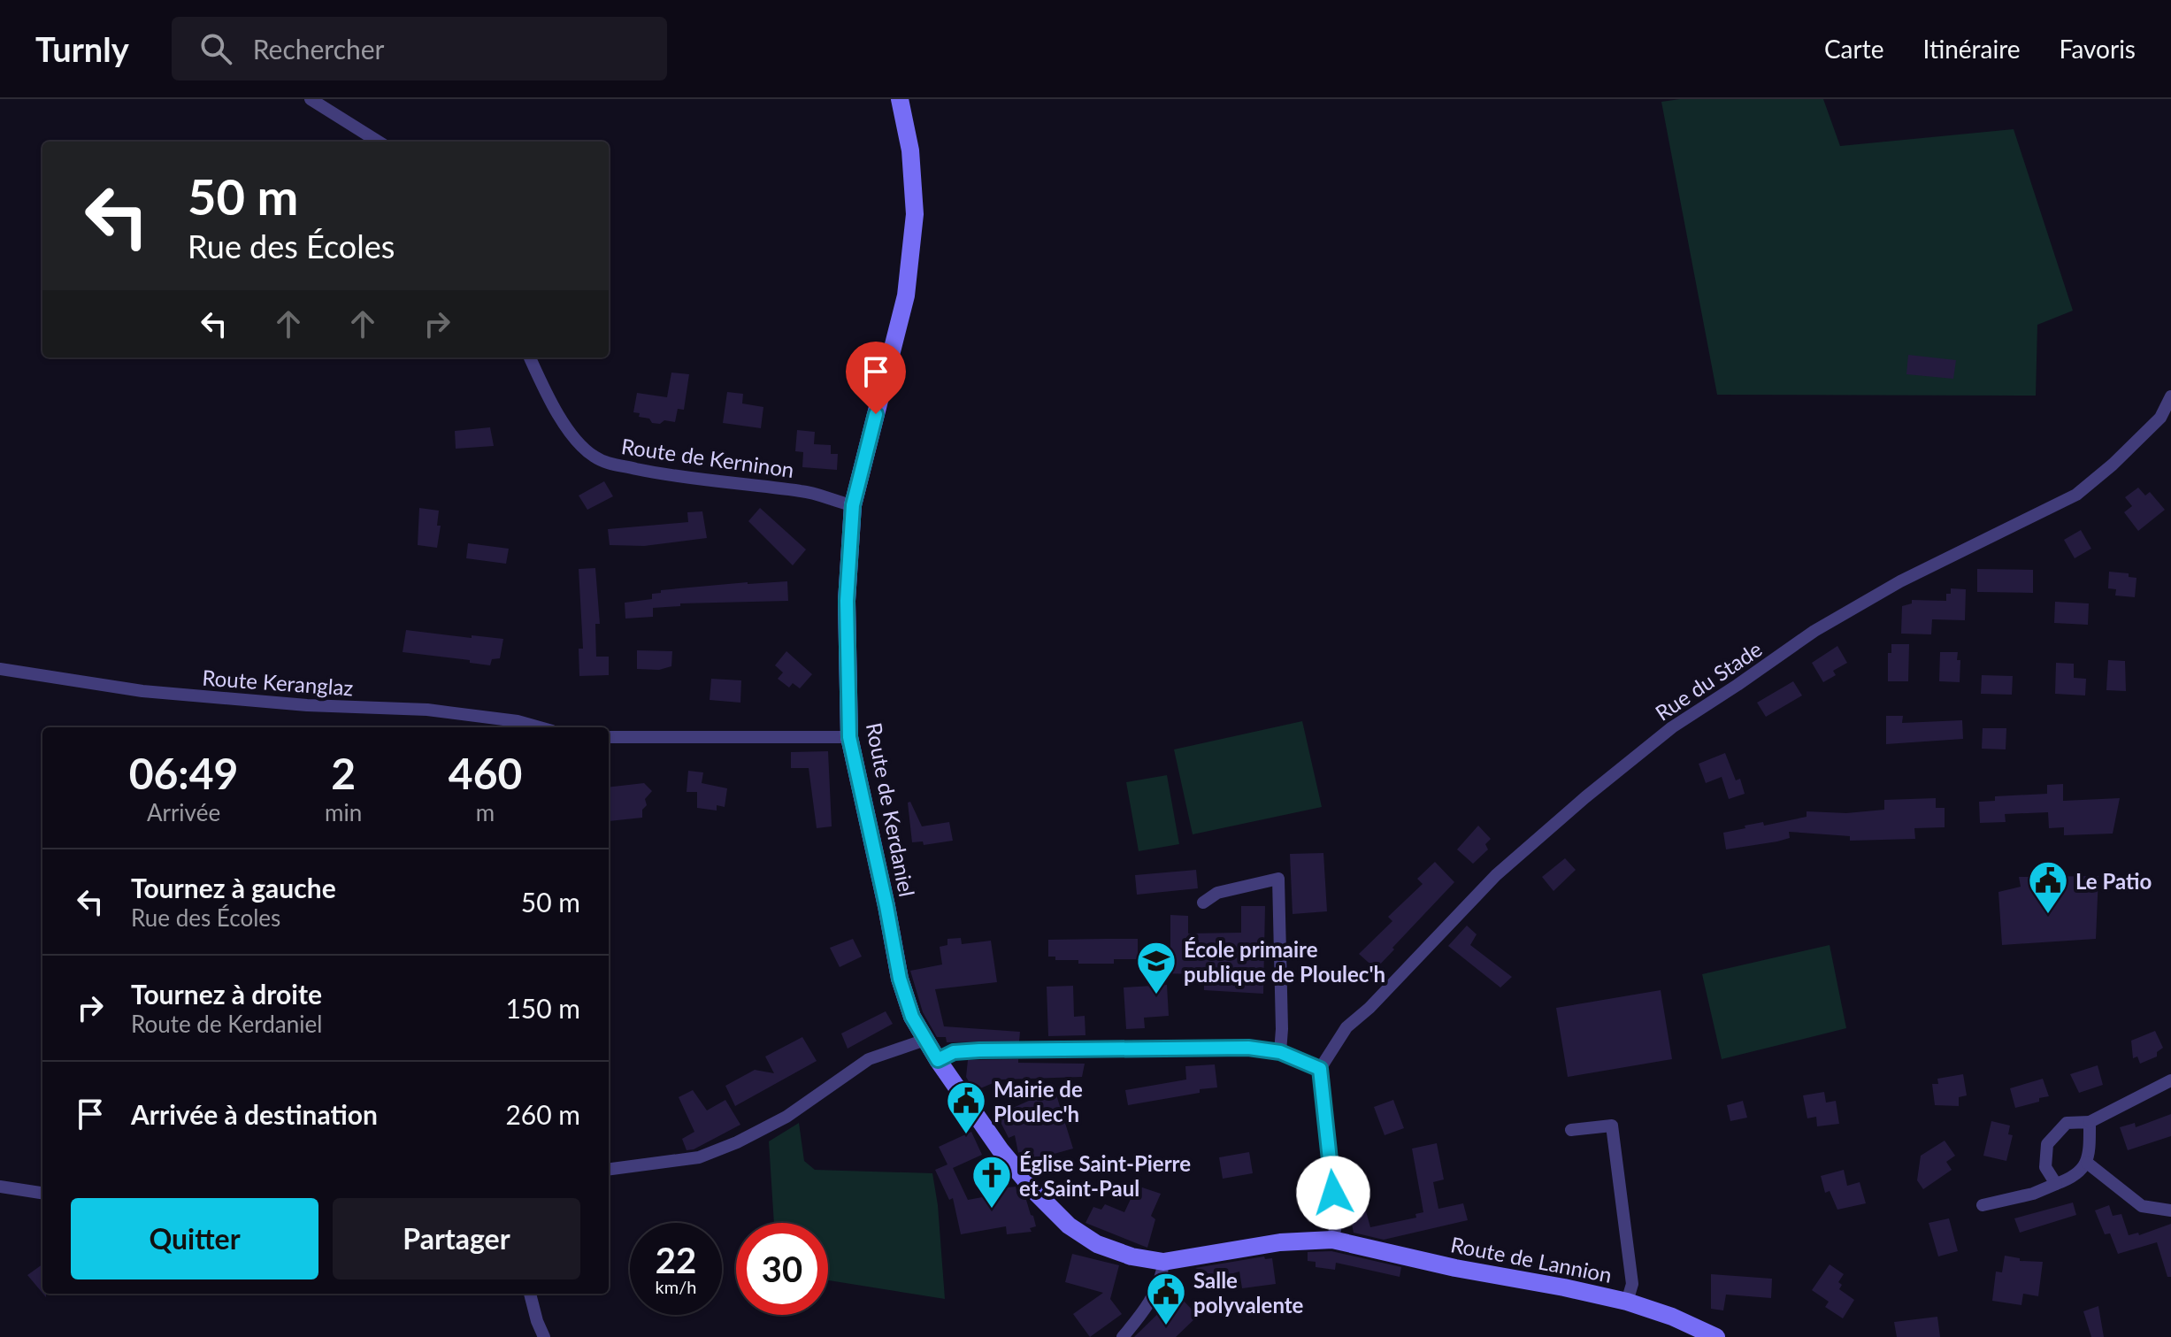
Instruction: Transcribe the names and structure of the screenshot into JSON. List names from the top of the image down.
{
  "streets": {
    "street": [
      "Route de Kerninon",
      "Rue du Stade",
      "Route Keranglaz",
      "Route de Kerdaniel",
      "Route de Lannion"
    ]
  },
  "crossings": [
    ["Route de Kerninon", "Route de Kerdaniel"],
    ["Route de Kerdaniel", "Route de Lannion"]
  ],
  "places": {
    "public building": ["Le Patio", "Mairie de Ploulec'h", "Salle polyvalente"],
    "school or university": ["École primaire publique de Ploulec'h"],
    "church": ["Église Saint-Pierre et Saint-Paul"]
  },
  "page": {
    "header": "Turnly",
    "search": "Rechercher",
    "nav": ["Carte", "Itinéraire", "Favoris"],
    "turn": ["50 m", "Rue des Écoles"],
    "eta": [
      "06:49",
      "Arrivée",
      "2",
      "min",
      "460",
      "m"
    ],
    "list": [
      {
        "name": "Tournez à gauche",
        "note": "Rue des Écoles",
        "value": "50 m"
      },
      {
        "name": "Tournez à droite",
        "note": "Route de Kerdaniel",
        "value": "150 m"
      },
      {
        "name": "Arrivée à destination",
        "value": "260 m"
      }
    ],
    "buttons": ["Quitter", "Partager"],
    "speed": "22 km/h",
    "limit": "30"
  }
}
